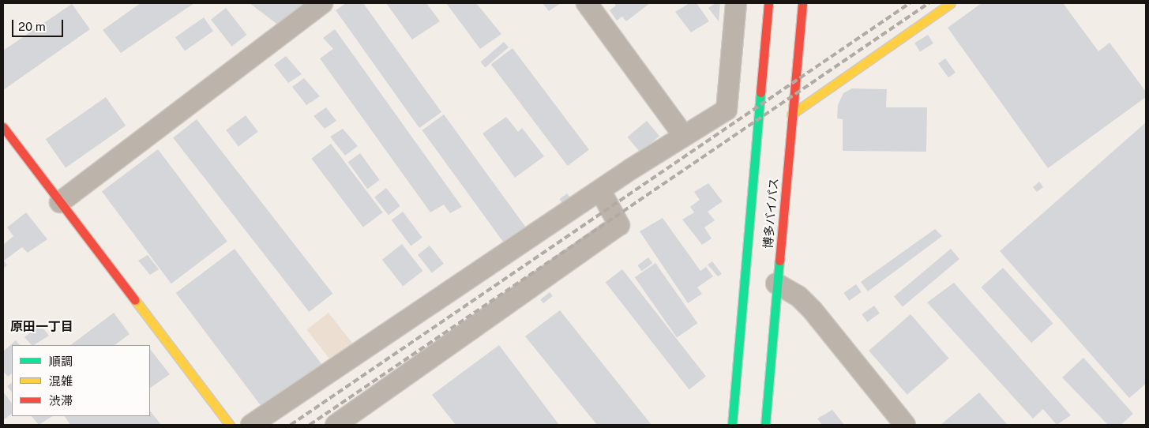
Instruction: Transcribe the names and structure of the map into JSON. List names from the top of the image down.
{
  "streets": {
    "main road": ["博多バイパス"]
  },
  "districts": ["原田一丁目"],
  "legend": ["順調", "混雑", "渋滞"],
  "scale_bar": "20 m"
}
